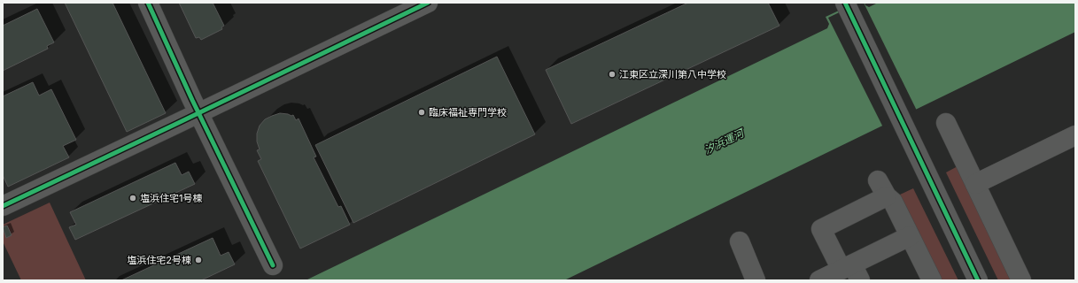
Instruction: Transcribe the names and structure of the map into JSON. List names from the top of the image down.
{
  "water": ["汐浜運河"],
  "places": [
    "江東区立深川第八中学校",
    "臨床福祉専門学校",
    "塩浜住宅1号棟",
    "塩浜住宅2号棟"
  ]
}
